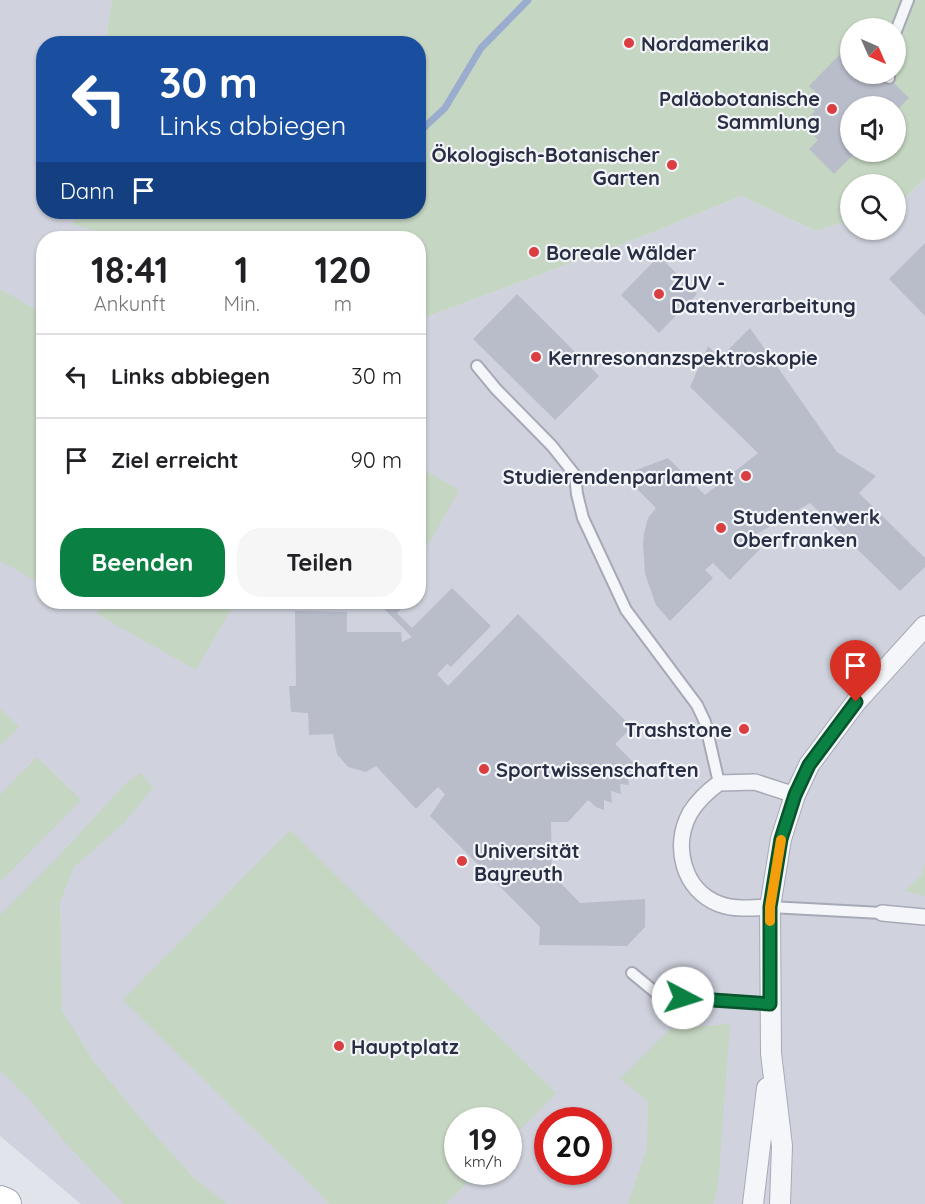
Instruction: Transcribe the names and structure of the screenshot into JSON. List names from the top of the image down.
{
  "places": [
    "Nordamerika",
    "Paläobotanische Sammlung",
    "Ökologisch-Botanischer Garten",
    "Boreale Wälder",
    "ZUV - Datenverarbeitung",
    "Kernresonanzspektroskopie",
    "Studierendenparlament",
    "Studentenwerk Oberfranken",
    "Trashstone",
    "Sportwissenschaften",
    "Universität Bayreuth",
    "Hauptplatz"
  ],
  "north": "bottom right",
  "page": {
    "turn": ["30 m", "Links abbiegen"],
    "then": "Dann",
    "eta": [
      "18:41",
      "Ankunft",
      "1",
      "Min.",
      "120",
      "m"
    ],
    "list": [
      {
        "name": "Links abbiegen",
        "value": "30 m"
      },
      {
        "name": "Ziel erreicht",
        "value": "90 m"
      }
    ],
    "buttons": ["Beenden", "Teilen"],
    "speed": "19 km/h",
    "limit": "20"
  }
}
